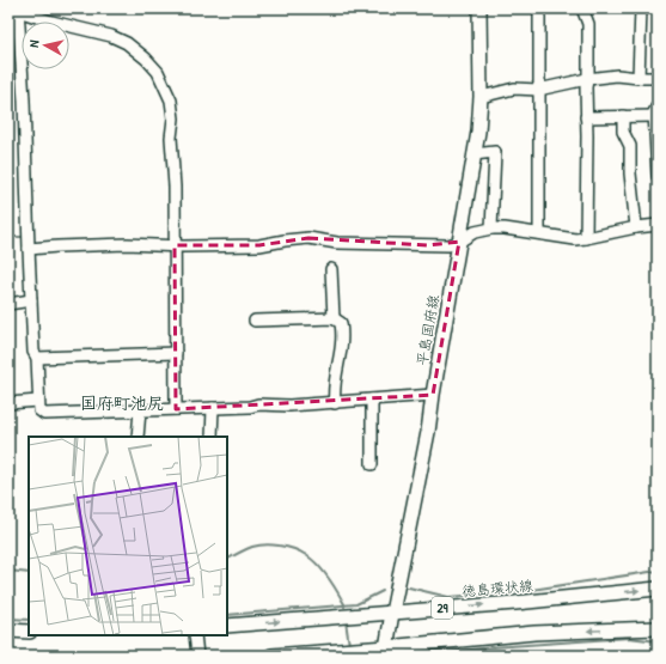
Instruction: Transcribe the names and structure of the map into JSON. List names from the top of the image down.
{
  "streets": {
    "main road": ["平島国府線", "徳島環状線", "29"]
  },
  "crossings": [
    ["平島国府線", "徳島環状線"]
  ],
  "districts": ["国府町池尻"],
  "north": "left"
}
